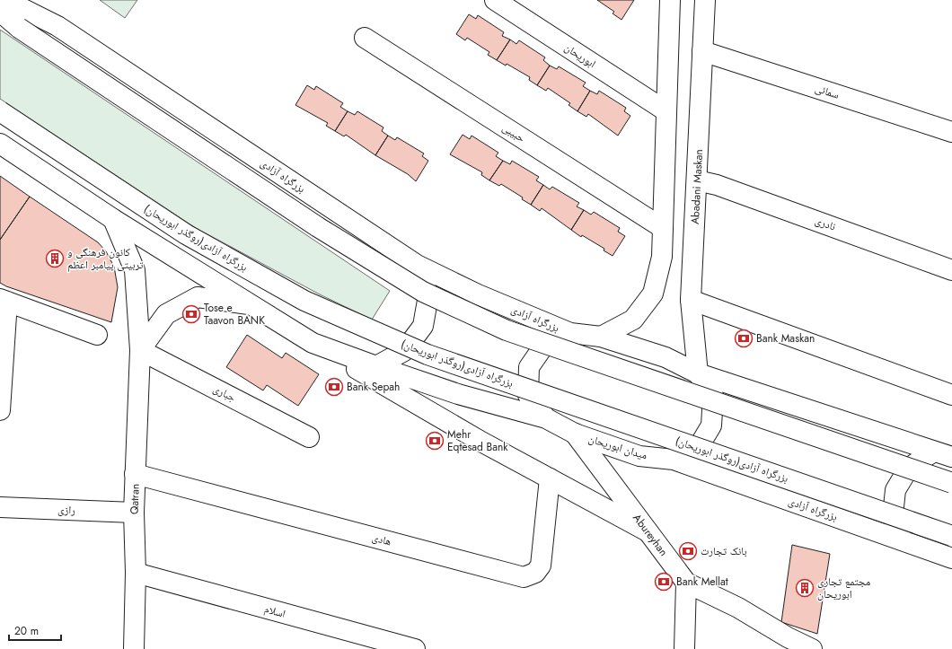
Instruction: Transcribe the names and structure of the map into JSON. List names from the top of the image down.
{
  "streets": {
    "main road": [
      "ابوریحان",
      "سمائی",
      "حبیبی",
      "بزرگراه آزادی",
      "Abadani Maskan",
      "نادری",
      "بزرگراه آزادی(روگذر ابوریحان)",
      "جباری",
      "میدان ابوریحان",
      "Qatran",
      "رازی",
      "Abureyhan",
      "هادی",
      "اسلام"
    ]
  },
  "crossings": [
    ["سمائی", "Abadani Maskan"],
    ["بزرگراه آزادی", "میدان ابوریحان"],
    ["Abadani Maskan", "نادری"],
    ["جباری", "Qatran"],
    ["میدان ابوریحان", "Abureyhan"],
    ["Qatran", "رازی"],
    ["Qatran", "هادی"],
    ["Qatran", "اسلام"]
  ],
  "places": {
    "building": ["کانون فرهنگی و تربیتی پیامبر اعظم", "مجتمع تجاری ابوریحان"],
    "bank": [
      "Tose e Taavon BANK",
      "Bank Maskan",
      "Bank Sepah",
      "Mehr Eqtesad Bank",
      "بانک تجارت",
      "Bank Mellat"
    ]
  },
  "scale_bar": "20 m"
}
